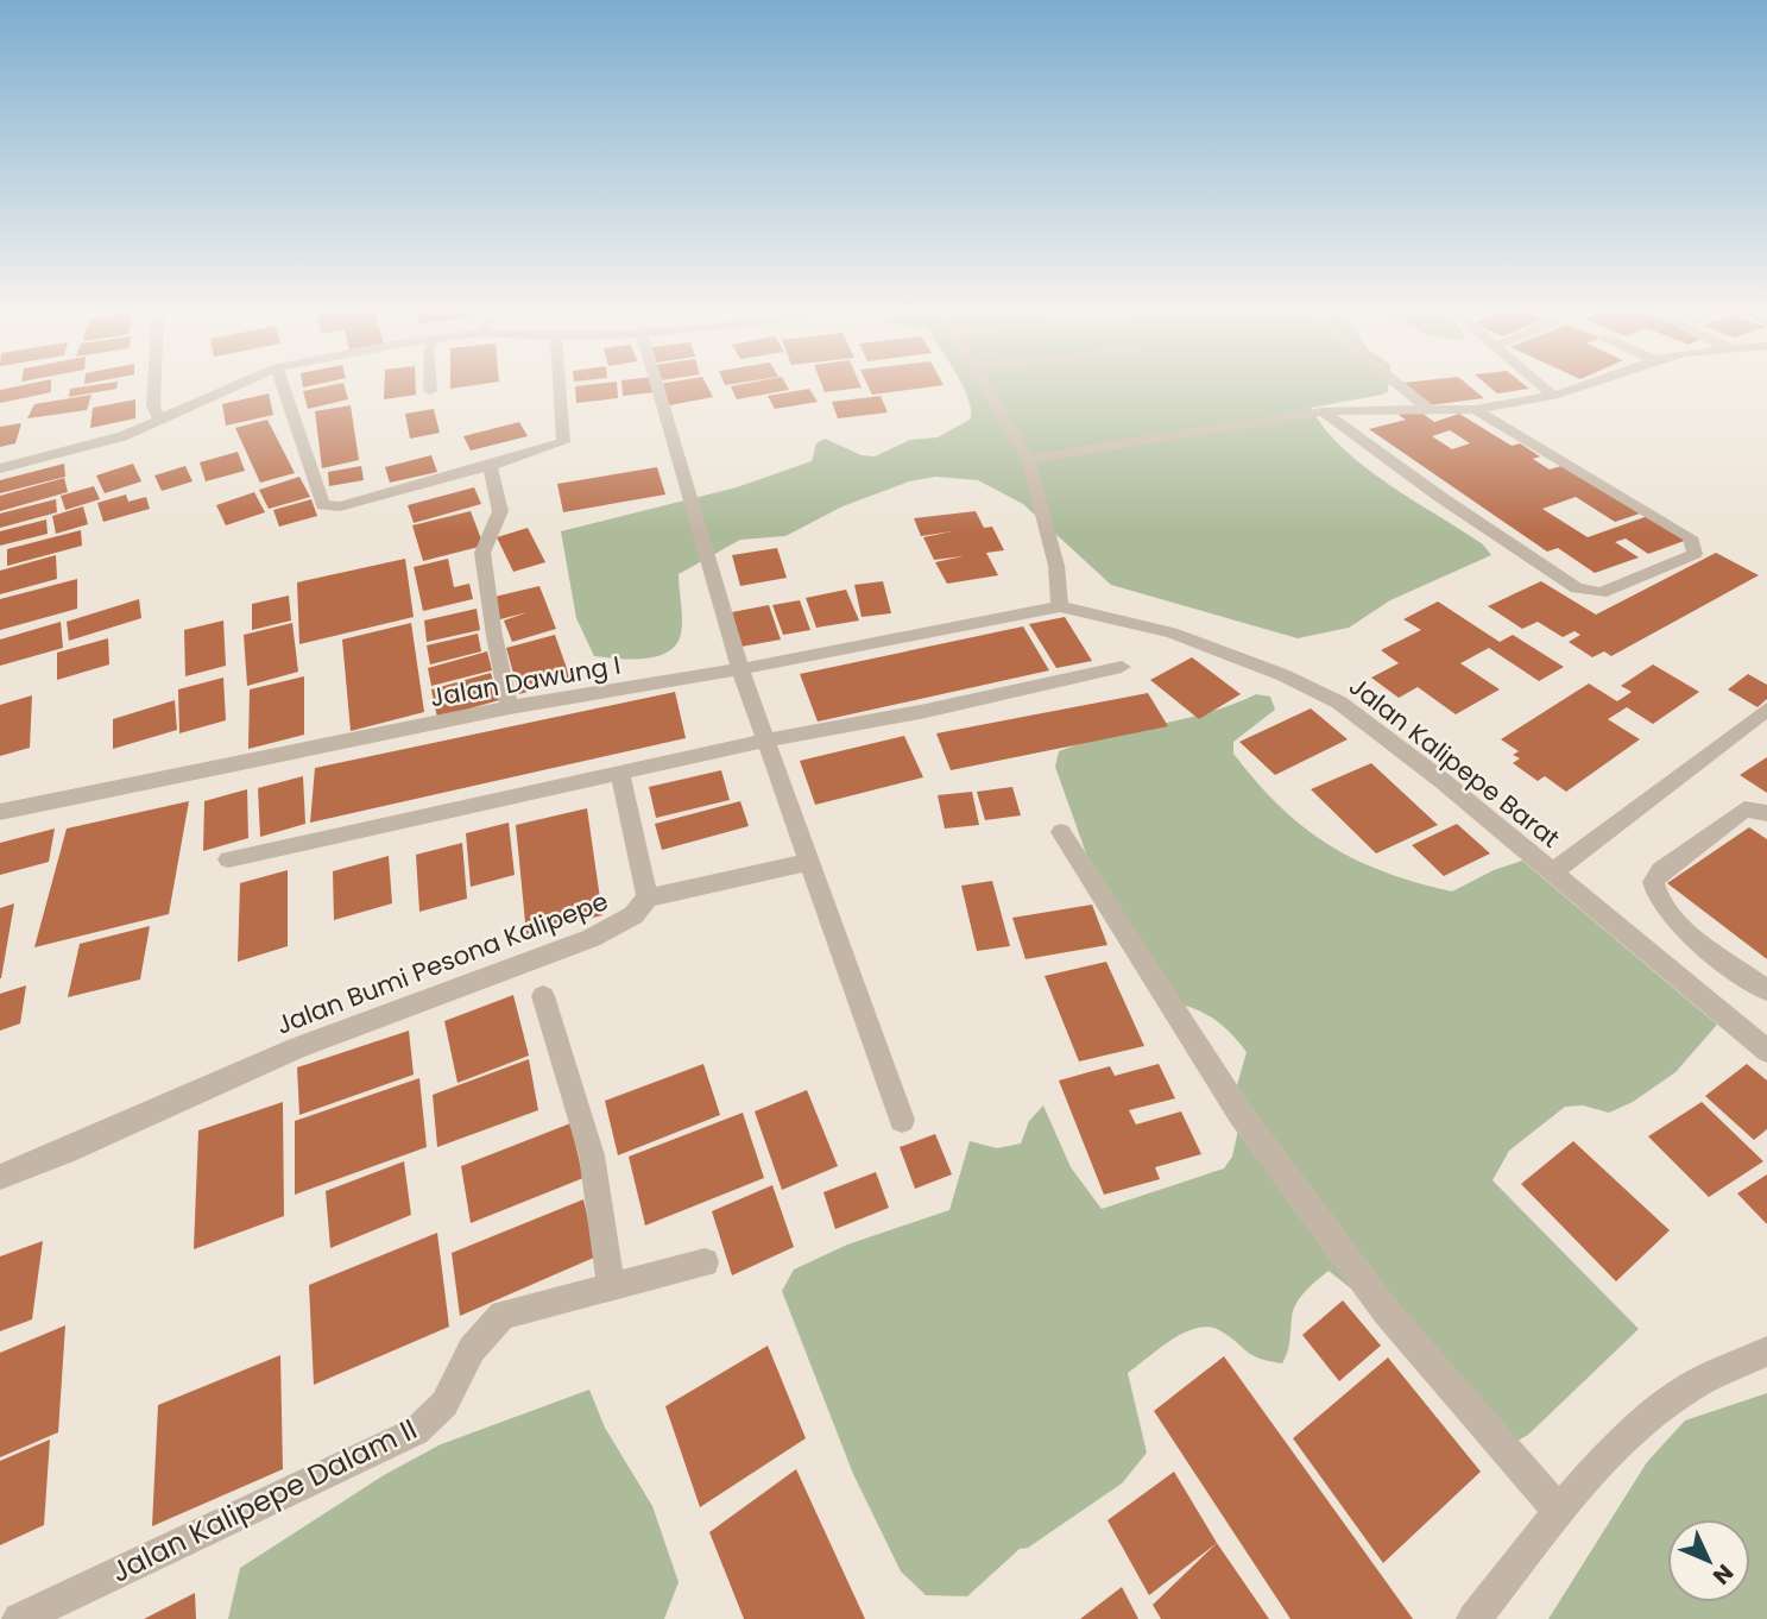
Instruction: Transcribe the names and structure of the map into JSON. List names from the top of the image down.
{
  "streets": {
    "street": [
      "Jalan Dawung I",
      "Jalan Kalipepe Barat",
      "Jalan Bumi Pesona Kalipepe",
      "Jalan Kalipepe Dalam II"
    ]
  },
  "crossings": [
    ["Jalan Dawung I", "Jalan Kalipepe Barat"]
  ],
  "north": "bottom right"
}
